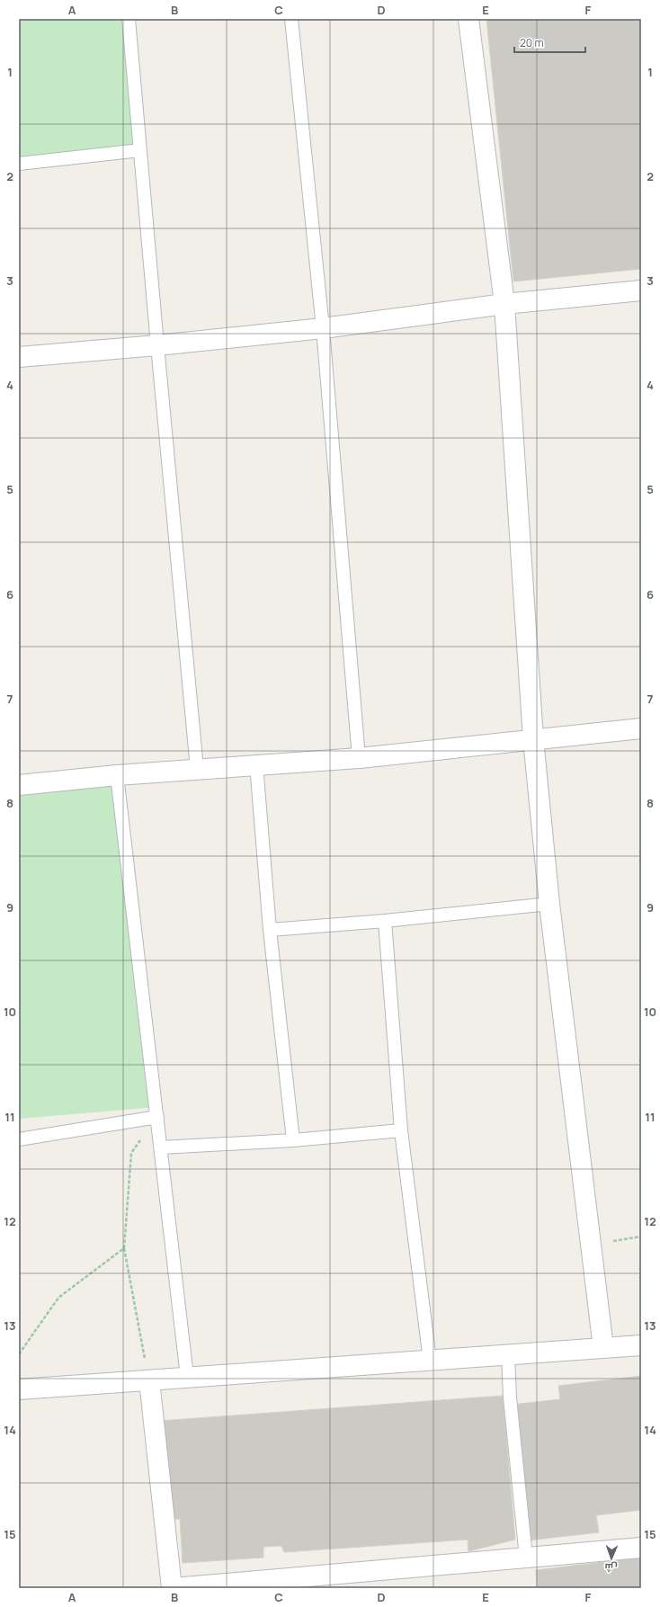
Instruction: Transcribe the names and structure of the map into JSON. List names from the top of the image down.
{
  "scale_bar": "20 m",
  "north": "bottom",
  "grid": {
    "columns": [
      "A",
      "B",
      "C",
      "D",
      "E",
      "F"
    ],
    "rows": [
      "1",
      "2",
      "3",
      "4",
      "5",
      "6",
      "7",
      "8",
      "9",
      "10",
      "11",
      "12",
      "13",
      "14",
      "15"
    ]
  }
}
